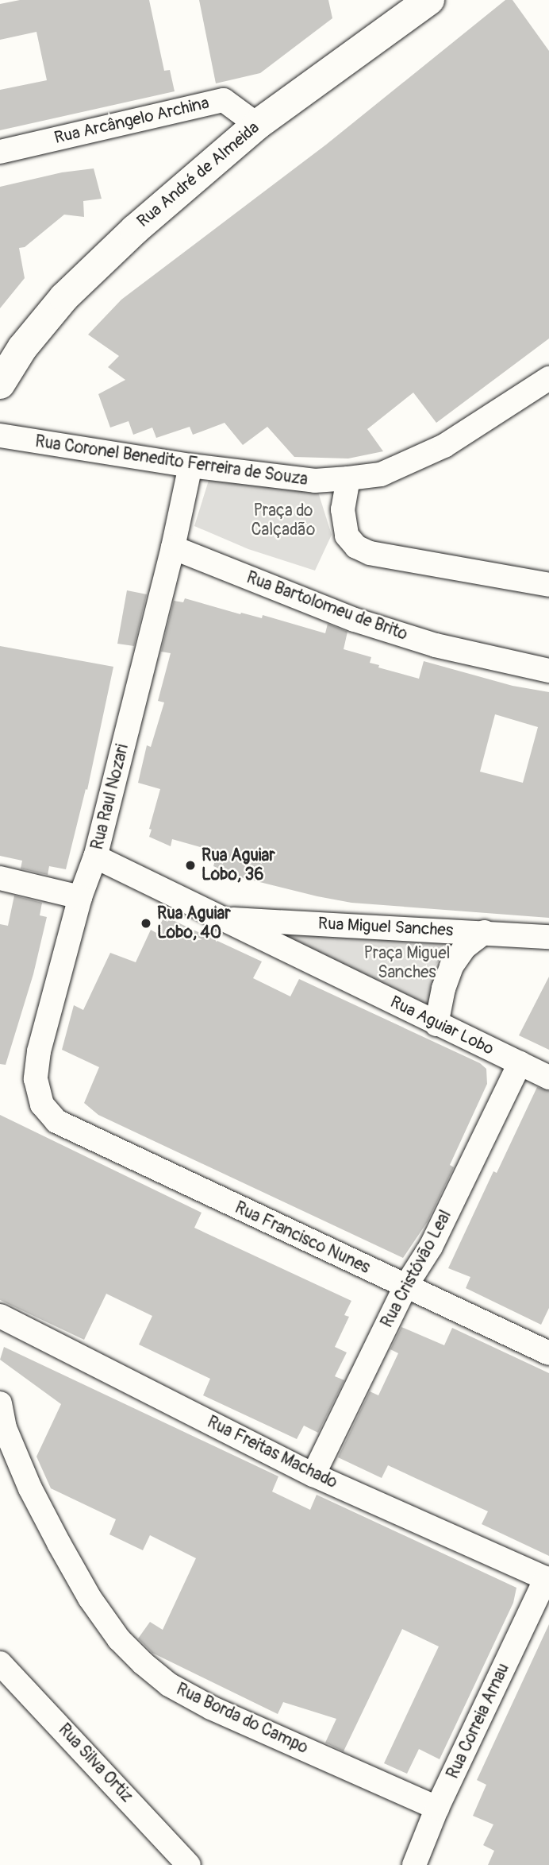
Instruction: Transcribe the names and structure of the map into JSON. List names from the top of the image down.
{
  "streets": {
    "main road": ["Rua André de Almeida"],
    "street": [
      "Rua Arcângelo Archina",
      "Rua Coronel Benedito Ferreira de Souza",
      "Rua Bartolomeu de Brito",
      "Rua Raul Nozari",
      "Rua Miguel Sanches",
      "Rua Aguiar Lobo",
      "Rua Francisco Nunes",
      "Rua Cristóvão Leal",
      "Rua Freitas Machado",
      "Rua Borda do Campo",
      "Rua Correia Arnau",
      "Rua Silva Ortiz"
    ]
  },
  "crossings": [
    ["Rua Arcângelo Archina", "Rua André de Almeida"],
    ["Rua Coronel Benedito Ferreira de Souza", "Rua Raul Nozari"],
    ["Rua Bartolomeu de Brito", "Rua Raul Nozari"],
    ["Rua Raul Nozari", "Rua Aguiar Lobo"],
    ["Rua Raul Nozari", "Rua Francisco Nunes"],
    ["Rua Miguel Sanches", "Rua Aguiar Lobo"],
    ["Rua Aguiar Lobo", "Rua Cristóvão Leal"],
    ["Rua Francisco Nunes", "Rua Cristóvão Leal"],
    ["Rua Cristóvão Leal", "Rua Freitas Machado"],
    ["Rua Freitas Machado", "Rua Correia Arnau"],
    ["Rua Borda do Campo", "Rua Correia Arnau"]
  ],
  "parks": ["Praça do Calçadão", "Praça Miguel Sanches"],
  "places": ["Rua Aguiar Lobo, 36", "Rua Aguiar Lobo, 40"]
}
